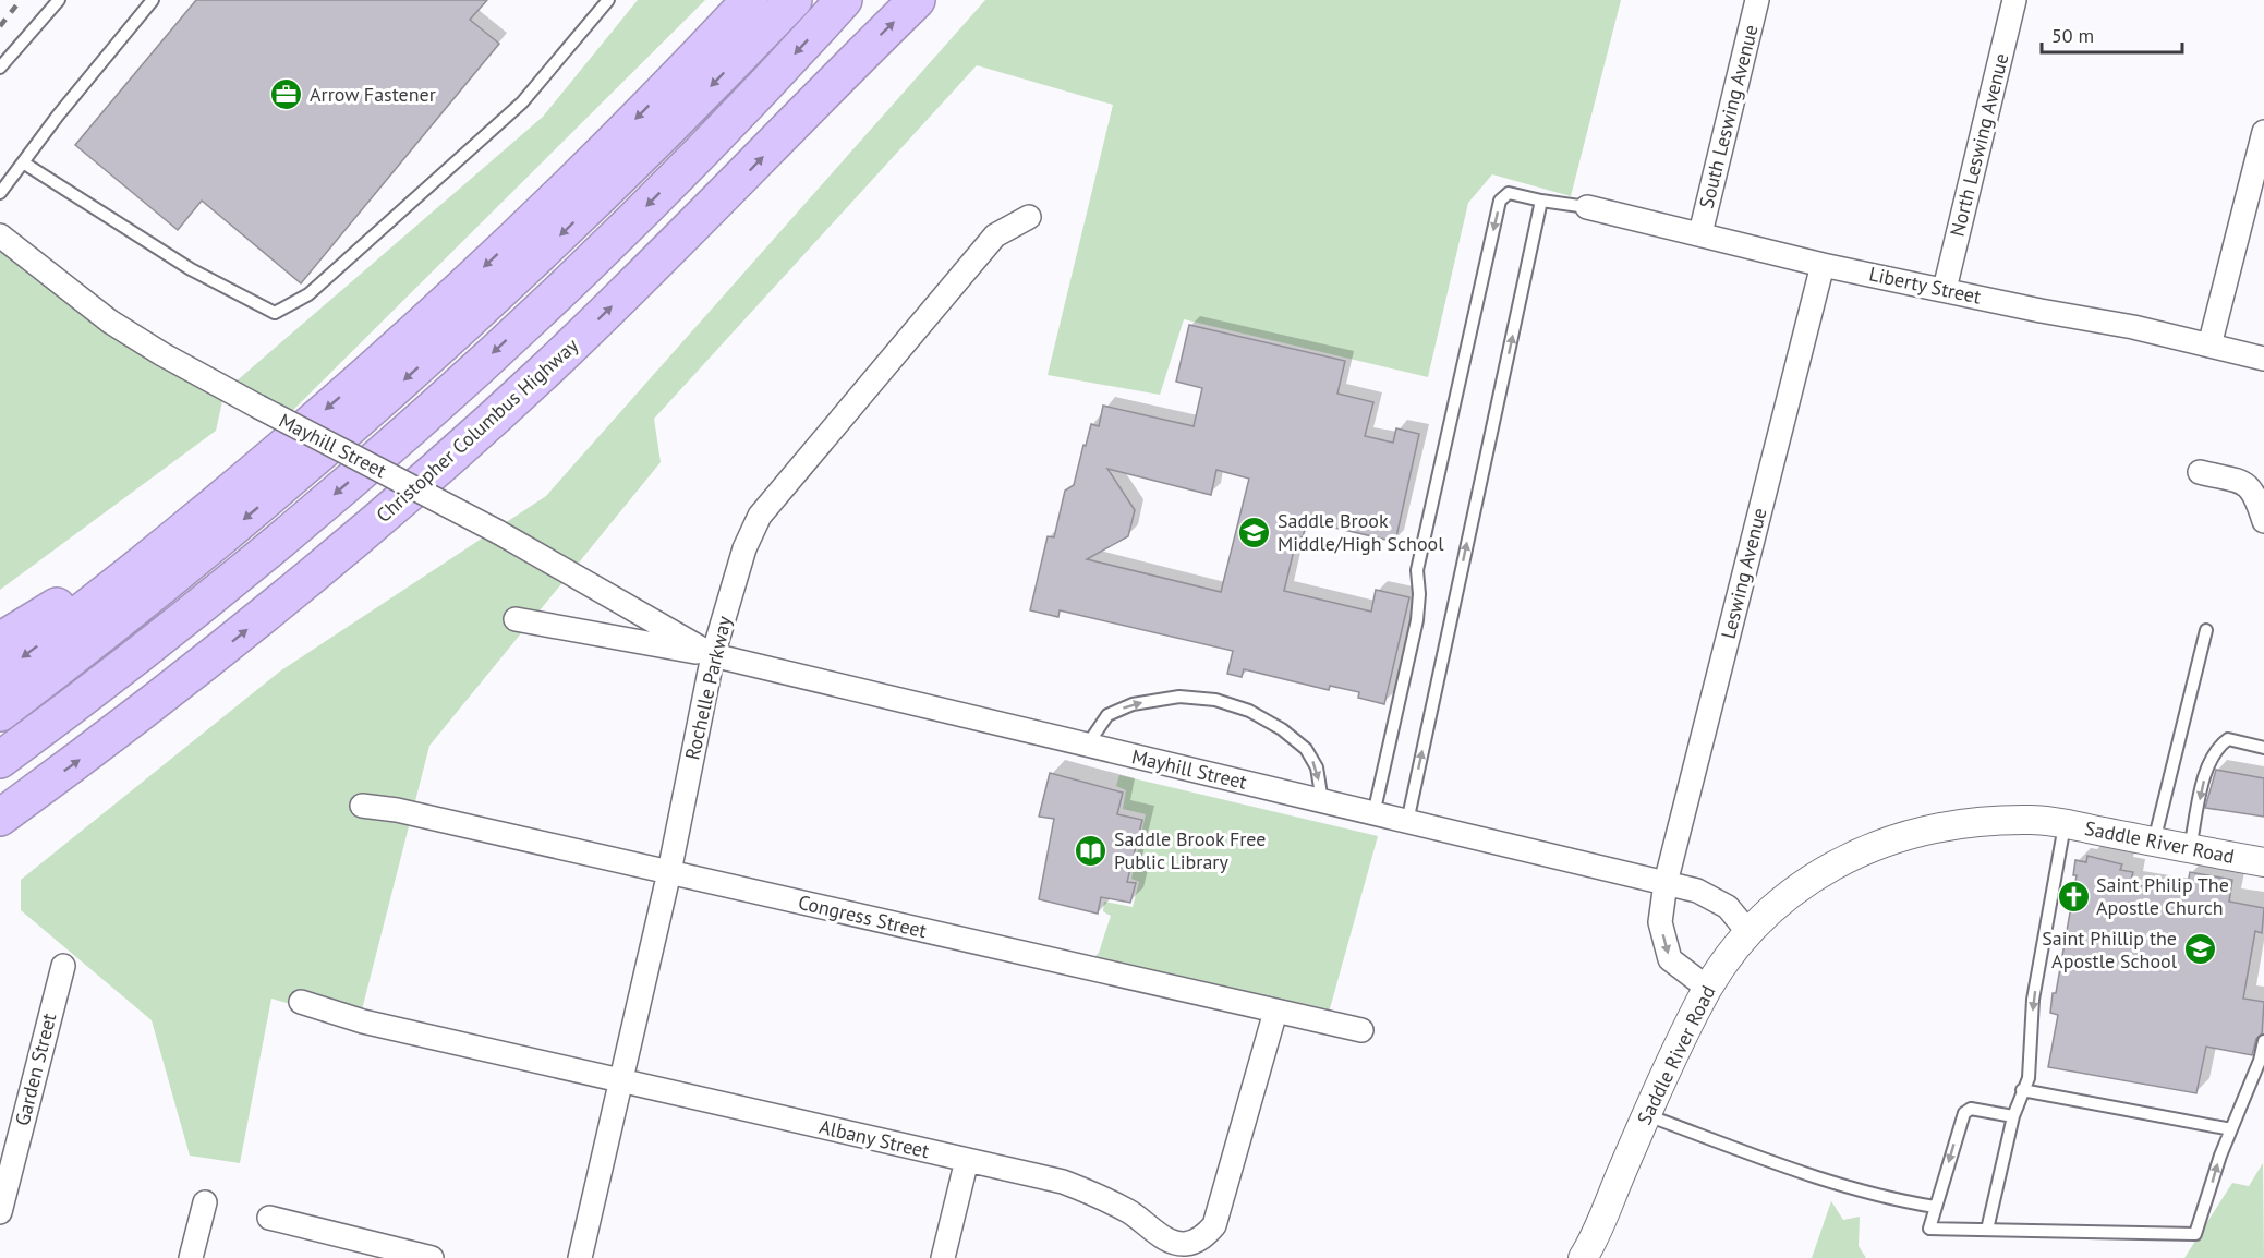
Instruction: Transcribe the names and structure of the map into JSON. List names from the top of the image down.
{
  "streets": {
    "highway": ["Christopher Columbus Highway"],
    "street": [
      "South Leswing Avenue",
      "North Leswing Avenue",
      "Liberty Street",
      "Mayhill Street",
      "Leswing Avenue",
      "Rochelle Parkway",
      "Saddle River Road",
      "Congress Street",
      "Garden Street",
      "Albany Street"
    ]
  },
  "crossings": [
    ["South Leswing Avenue", "Liberty Street"],
    ["North Leswing Avenue", "Liberty Street"],
    ["Liberty Street", "Leswing Avenue"],
    ["Mayhill Street", "Leswing Avenue"],
    ["Mayhill Street", "Rochelle Parkway"],
    ["Mayhill Street", "Saddle River Road"],
    ["Rochelle Parkway", "Congress Street"],
    ["Rochelle Parkway", "Albany Street"],
    ["Congress Street", "Albany Street"]
  ],
  "places": {
    "office": ["Arrow Fastener"],
    "school or university": ["Saddle Brook Middle/High School", "Saint Phillip the Apostle School"],
    "library": ["Saddle Brook Free Public Library"],
    "church": ["Saint Philip The Apostle Church"]
  },
  "scale_bar": "50 m"
}
